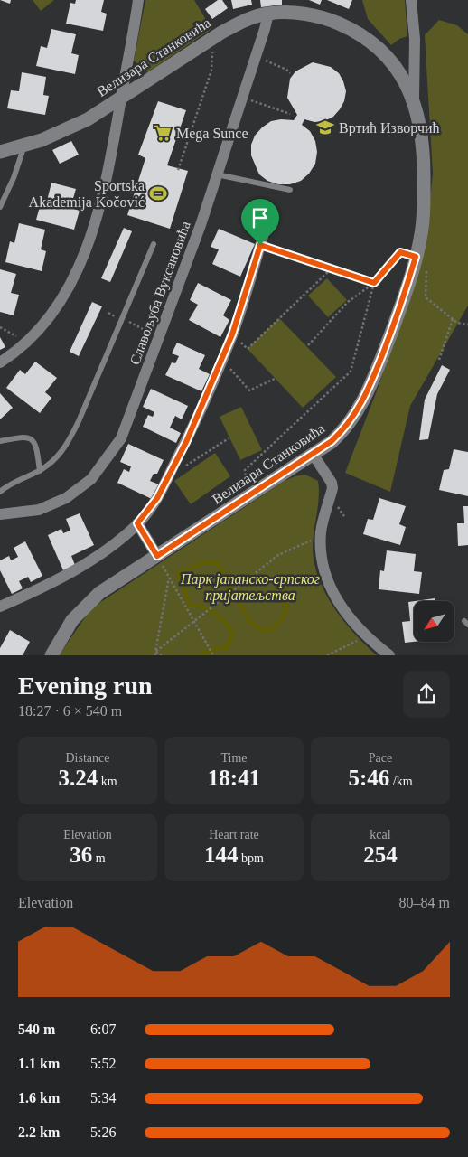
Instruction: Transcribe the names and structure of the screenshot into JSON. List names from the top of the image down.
{
  "streets": {
    "street": ["Велизара Станковића", "Славољуба Вуксановића"]
  },
  "crossings": [
    ["Велизара Станковића", "Славољуба Вуксановића"]
  ],
  "parks": ["Парк јапанско-српског пријатељства"],
  "places": {
    "school or university": ["Вртић Изворчић"],
    "supermarket": ["Mega Sunce"],
    "sports": ["Sportska Akademija Kočović"]
  },
  "north": "bottom left",
  "page": {
    "heading": ["Evening run", "18:27 · 6 × 540 m"],
    "stats": [
      ["Distance", "3.24 km"],
      ["Time", "18:41"],
      ["Pace", "5:46 /km"],
      ["Elevation", "36 m"],
      ["Heart rate", "144 bpm"],
      ["kcal", "254"]
    ],
    "chart": ["Elevation", "80–84 m"],
    "list": [
      {
        "name": "540 m",
        "note": "6:07"
      },
      {
        "name": "1.1 km",
        "note": "5:52"
      },
      {
        "name": "1.6 km",
        "note": "5:34"
      },
      {
        "name": "2.2 km",
        "note": "5:26"
      }
    ]
  }
}
